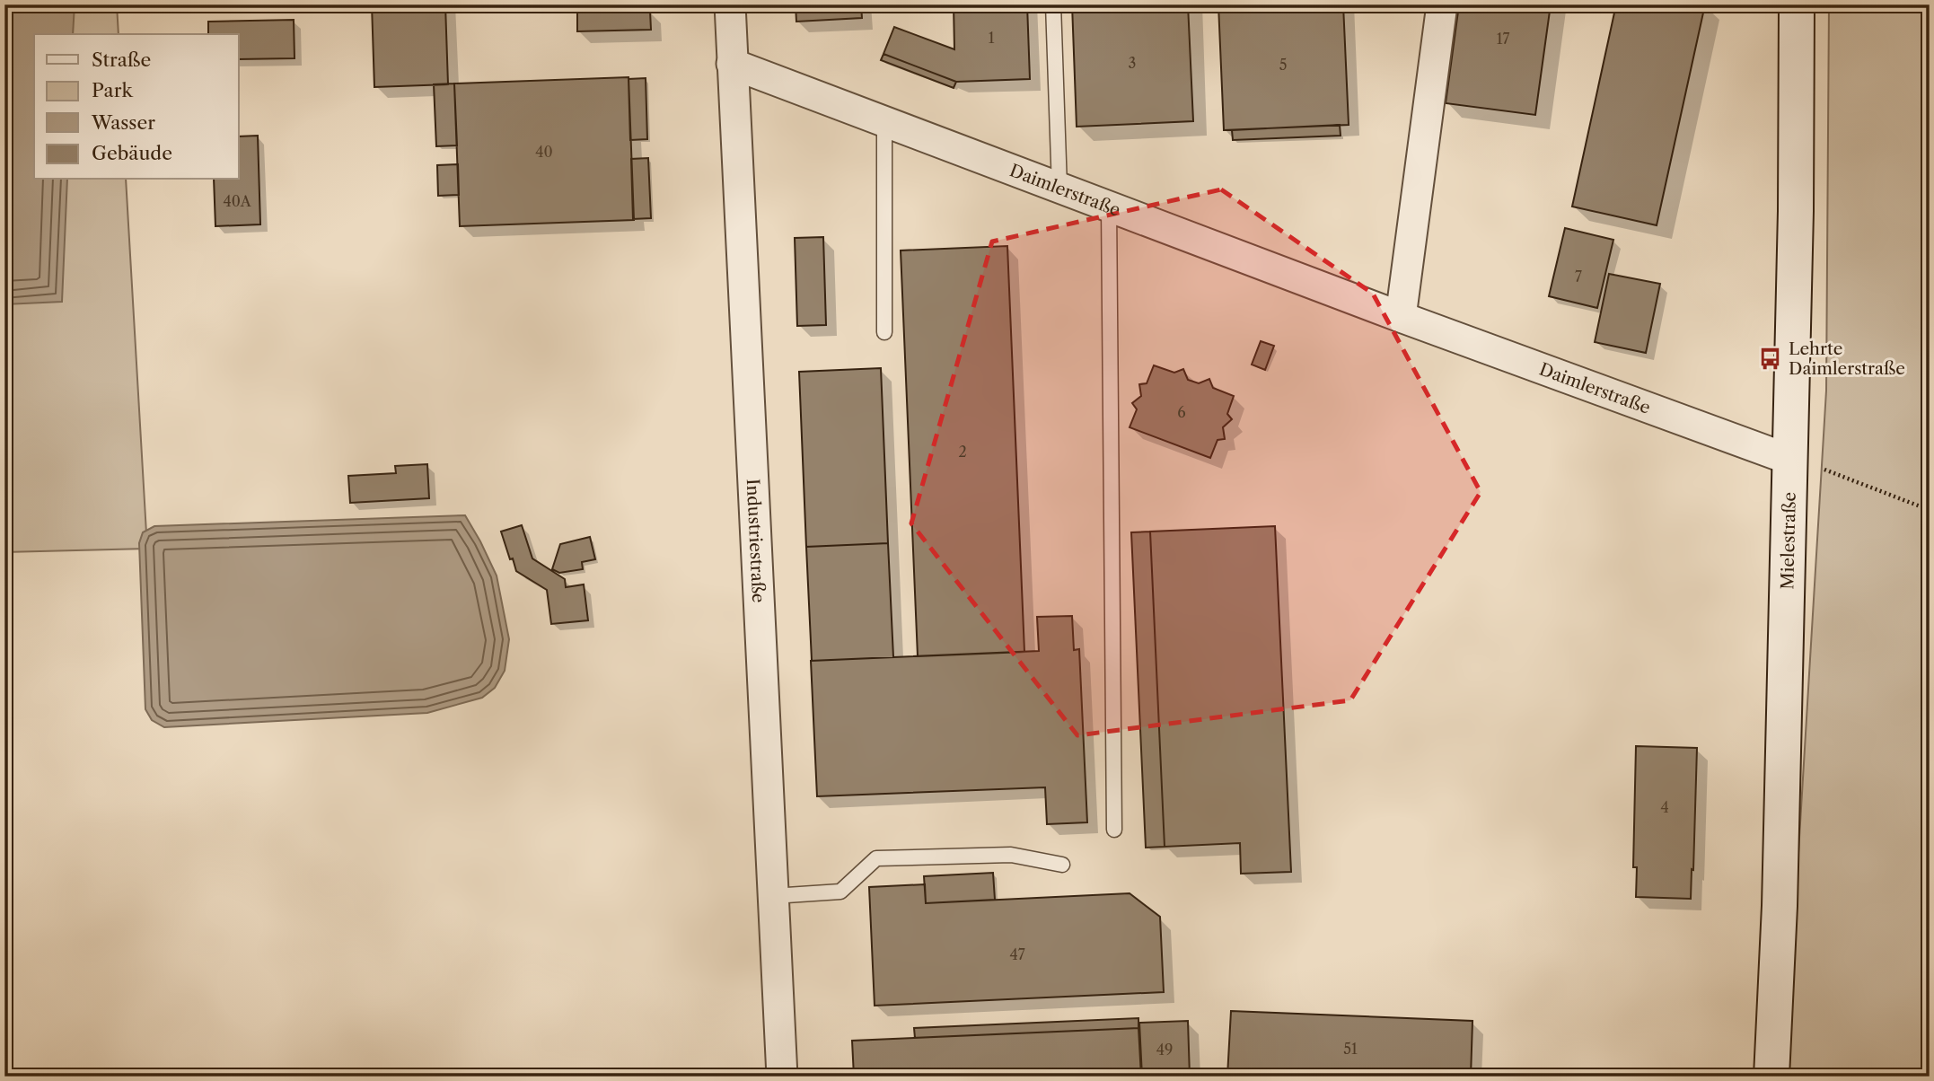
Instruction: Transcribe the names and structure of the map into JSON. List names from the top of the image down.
{
  "streets": {
    "street": ["Daimlerstraße", "Industriestraße", "Mielestraße"]
  },
  "crossings": [
    ["Daimlerstraße", "Industriestraße"],
    ["Daimlerstraße", "Mielestraße"]
  ],
  "places": {
    "bus stop": ["Lehrte Daimlerstraße"]
  },
  "house_numbers": [
    "1",
    "17",
    "3",
    "5",
    "40",
    "40A",
    "7",
    "6",
    "2",
    "4",
    "47",
    "51",
    "49"
  ],
  "legend": [
    "Straße",
    "Park",
    "Wasser",
    "Gebäude"
  ]
}
